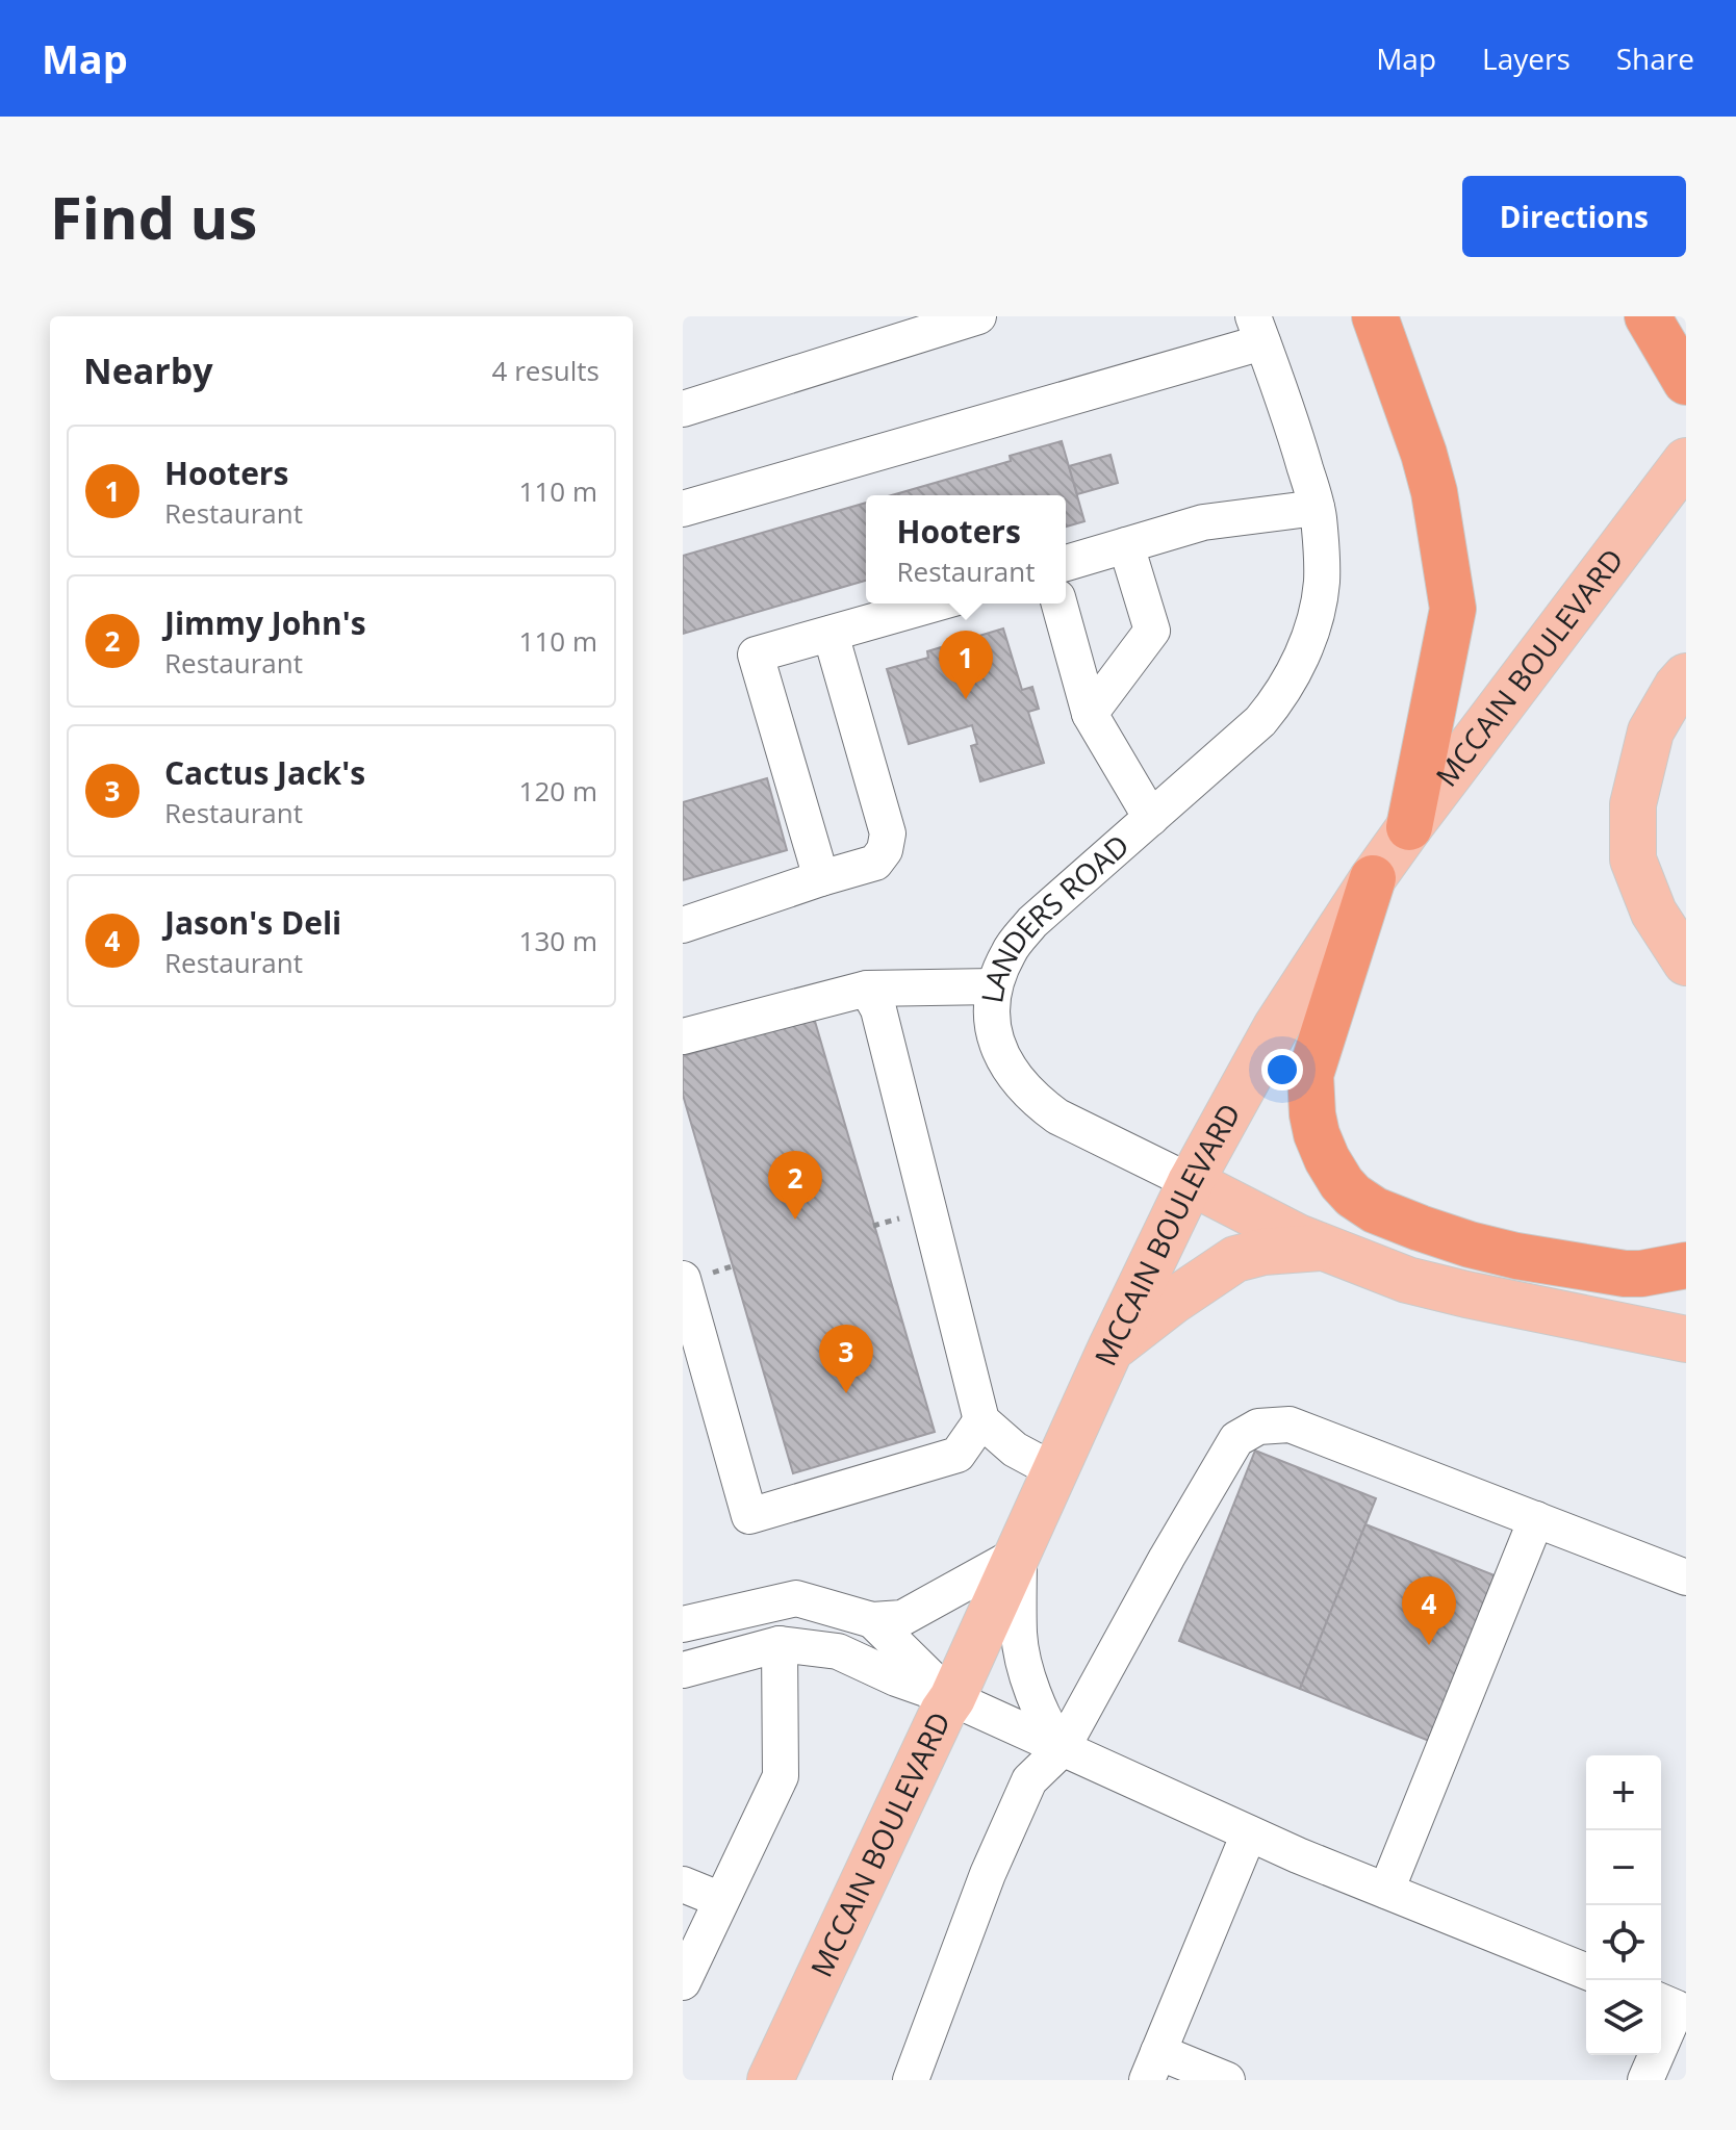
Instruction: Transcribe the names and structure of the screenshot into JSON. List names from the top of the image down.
{
  "streets": {
    "main road": ["MCCAIN BOULEVARD", "LANDERS ROAD"]
  },
  "crossings": [
    ["MCCAIN BOULEVARD", "LANDERS ROAD"]
  ],
  "page": {
    "header": "Map",
    "nav": ["Map", "Layers", "Share"],
    "buttons": "Directions",
    "title": "Find us",
    "heading": ["Nearby", "4 results"],
    "list": [
      {
        "mark": "1",
        "name": "Hooters",
        "note": "Restaurant",
        "value": "110 m"
      },
      {
        "mark": "2",
        "name": "Jimmy John's",
        "note": "Restaurant",
        "value": "110 m"
      },
      {
        "mark": "3",
        "name": "Cactus Jack's",
        "note": "Restaurant",
        "value": "120 m"
      },
      {
        "mark": "4",
        "name": "Jason's Deli",
        "note": "Restaurant",
        "value": "130 m"
      }
    ],
    "popup": ["Hooters", "Restaurant"],
    "pins": [
      "1",
      "2",
      "3",
      "4"
    ],
    "map_buttons": ["+", "−"]
  }
}
